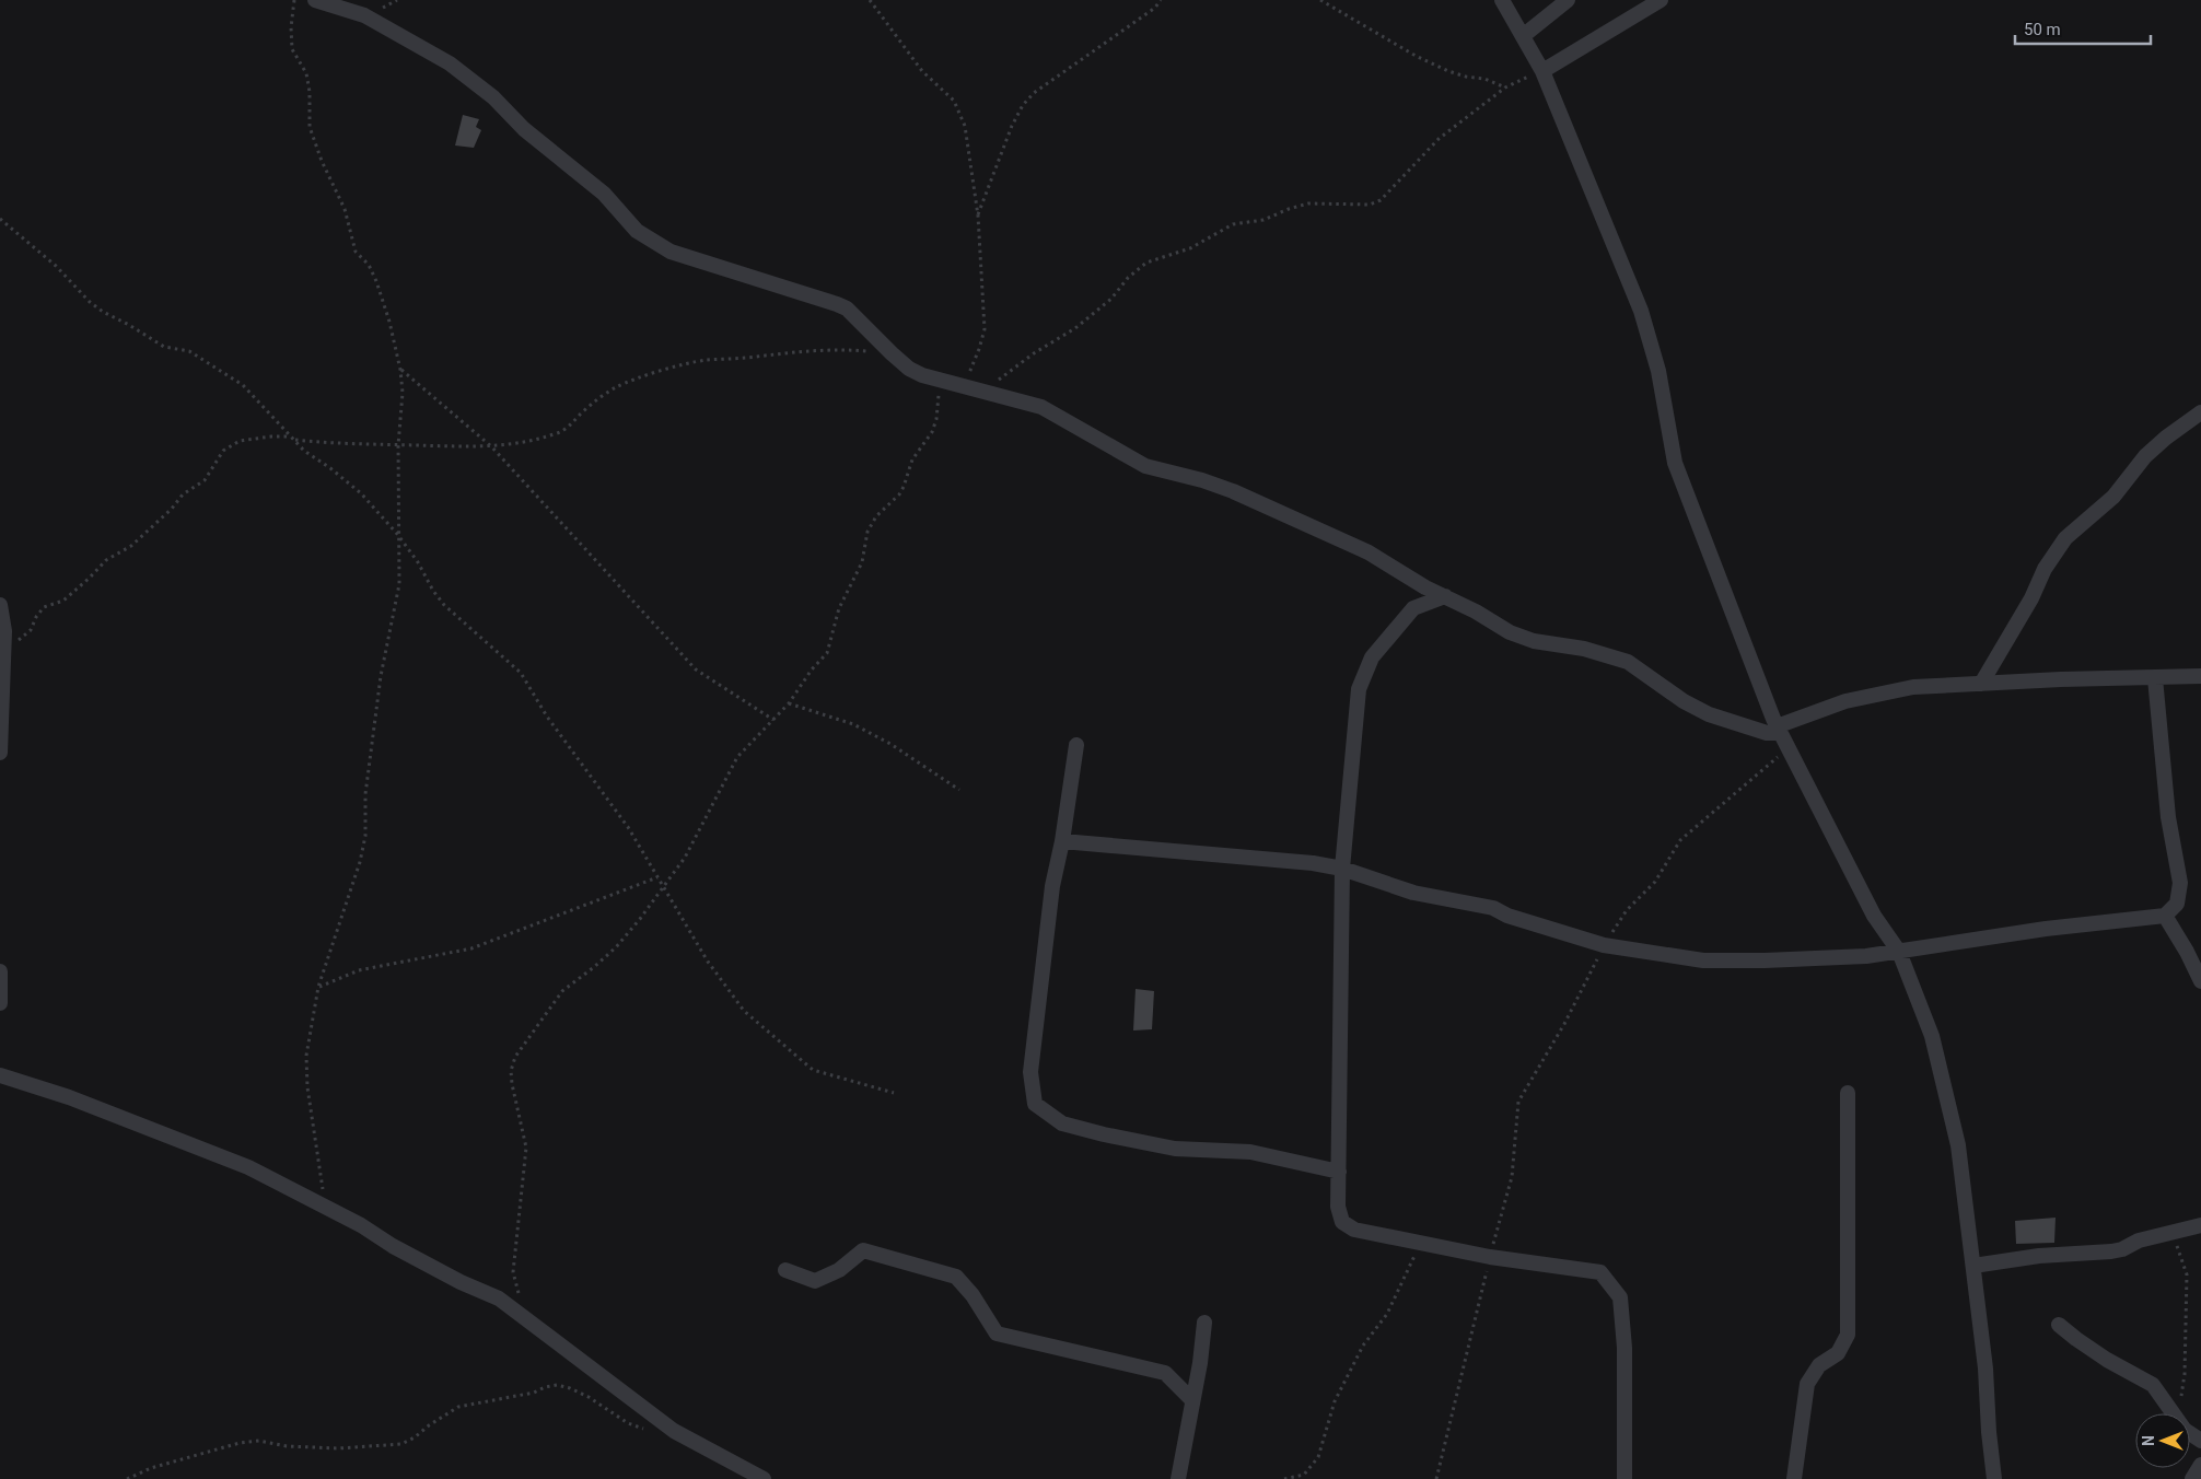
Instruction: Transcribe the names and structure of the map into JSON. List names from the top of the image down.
{
  "scale_bar": "50 m",
  "north": "left"
}
